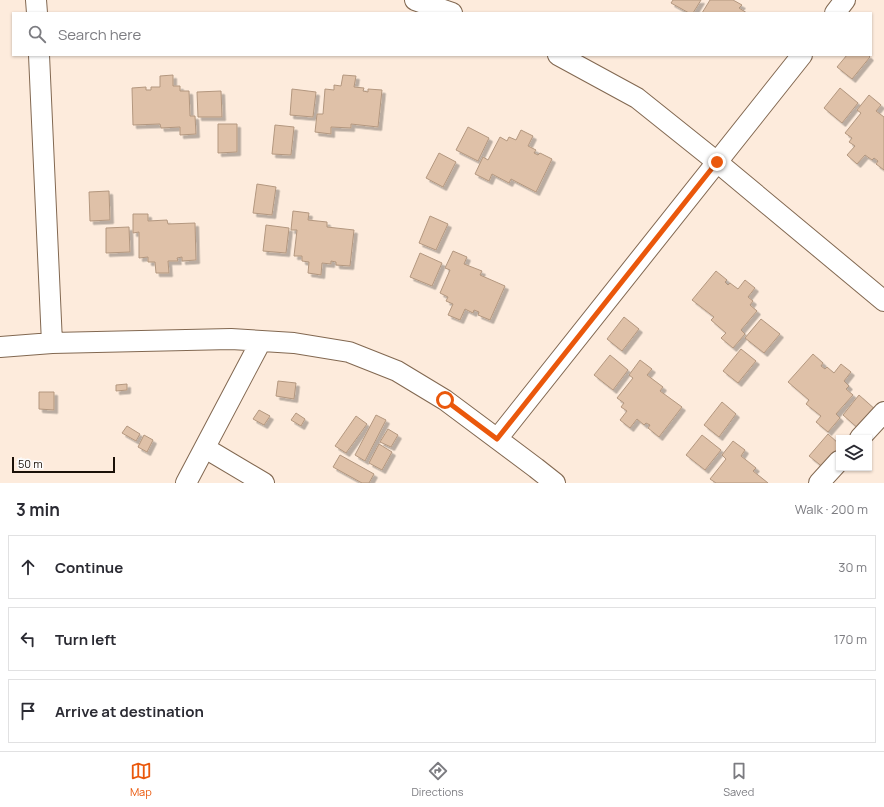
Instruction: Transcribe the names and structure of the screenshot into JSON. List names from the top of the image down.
{
  "scale_bar": "50 m",
  "page": {
    "search": "Search here",
    "scale": "50 m",
    "heading": ["3 min", "Walk · 200 m"],
    "list": [
      ["Continue", "30 m"],
      ["Turn left", "170 m"],
      "Arrive at destination"
    ],
    "nav": ["Map", "Directions", "Saved"]
  }
}
